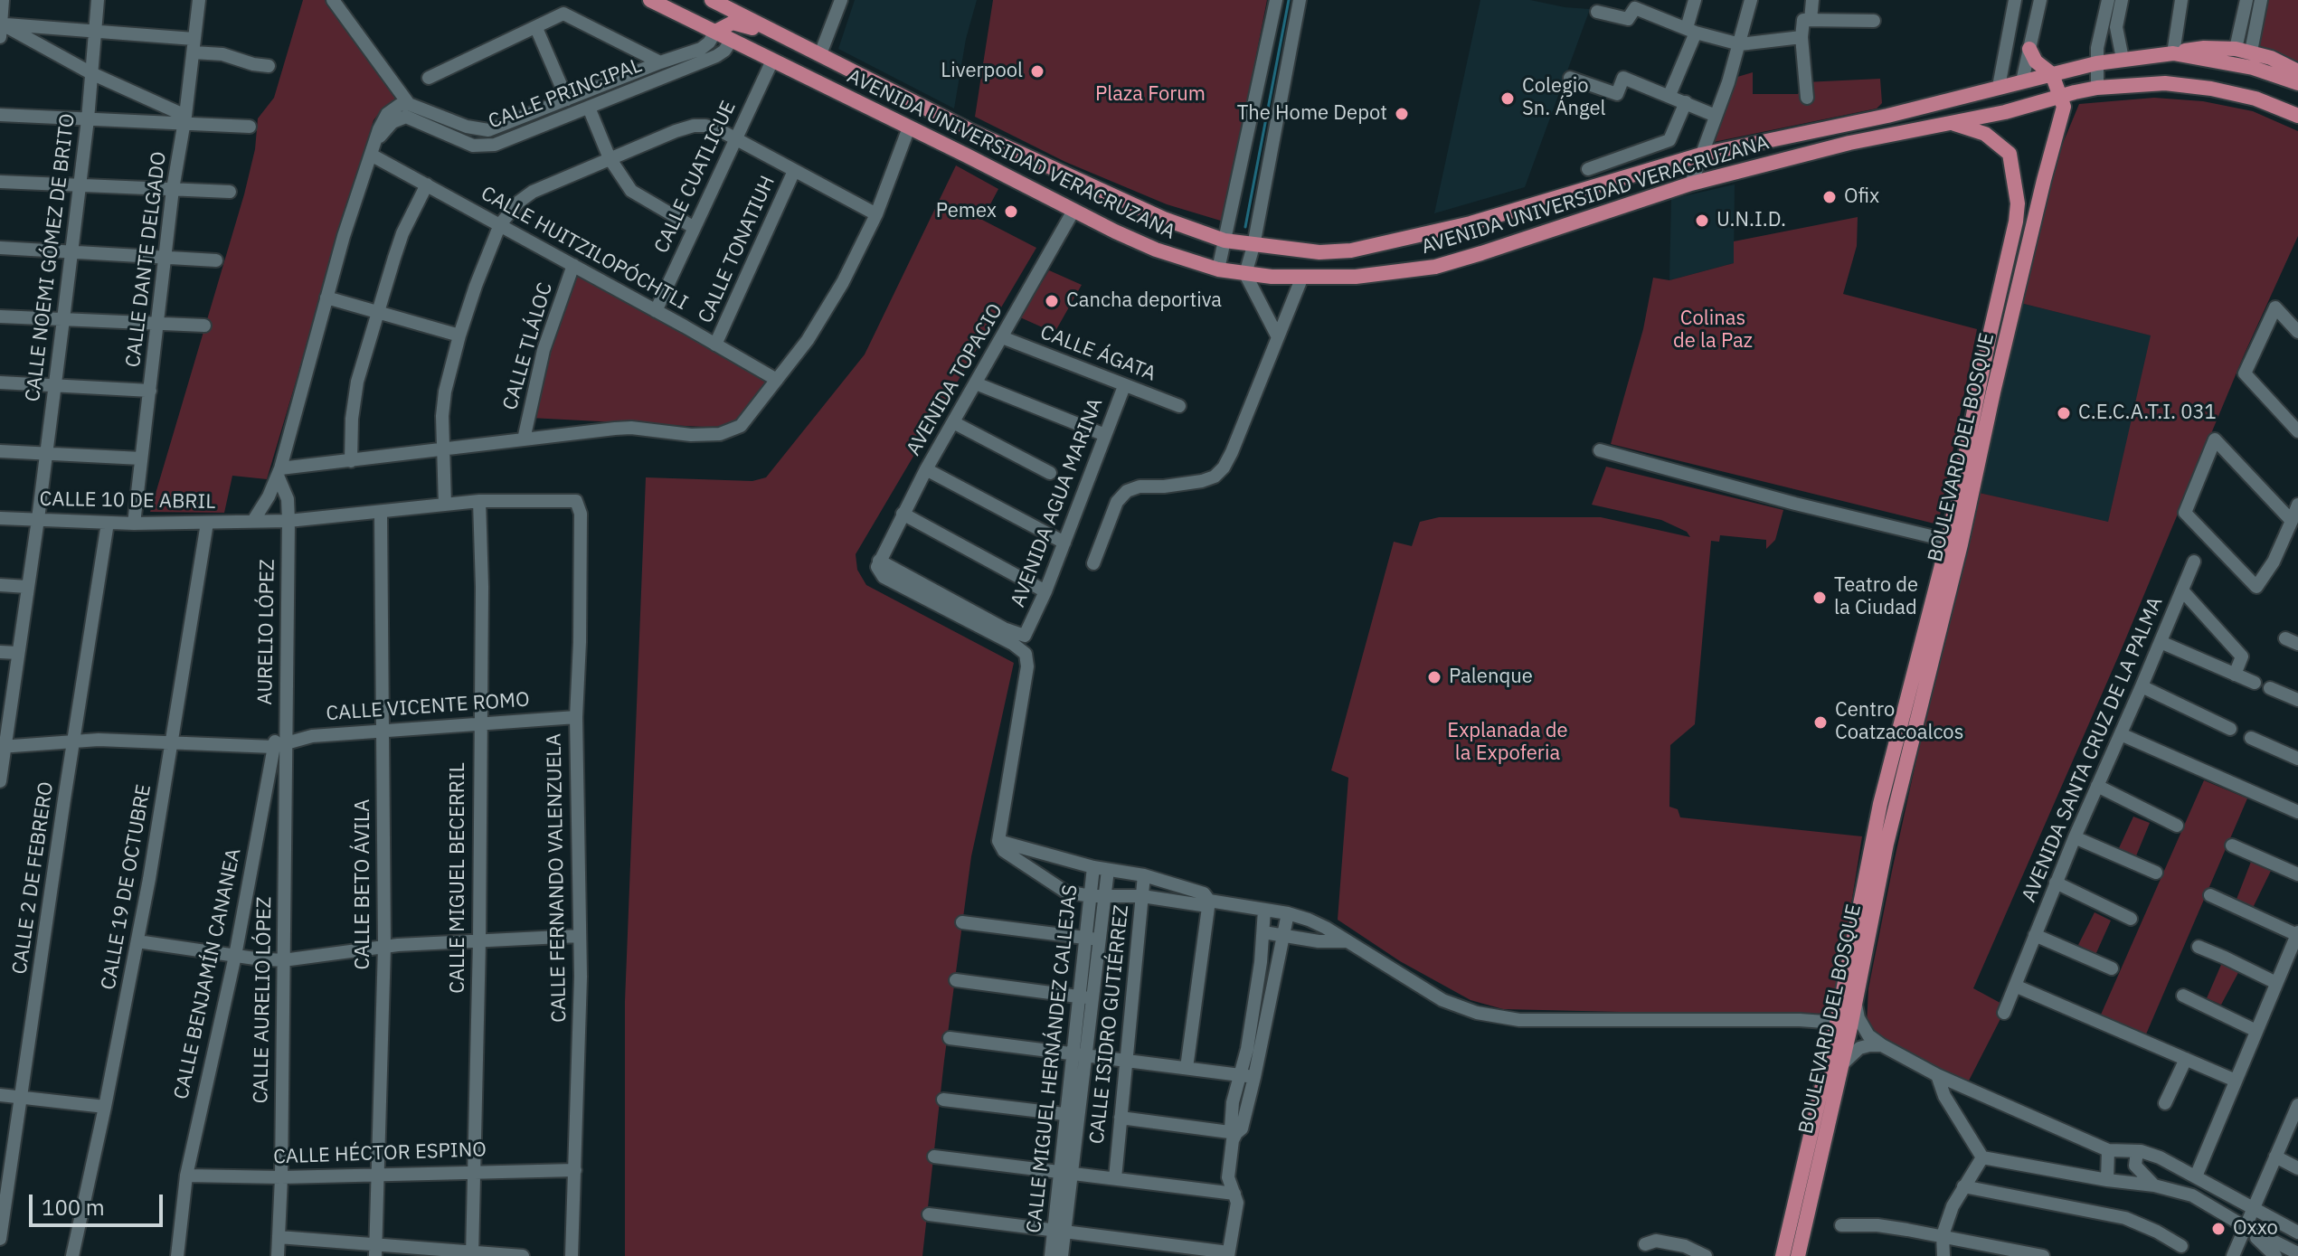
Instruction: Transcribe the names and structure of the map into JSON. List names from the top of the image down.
{
  "streets": {
    "main road": ["AVENIDA UNIVERSIDAD VERACRUZANA", "BOULEVARD DEL BOSQUE"],
    "street": [
      "CALLE PRINCIPAL",
      "CALLE CUATLICUE",
      "CALLE HUITZILOPÓCHTLI",
      "CALLE TONATIUH",
      "CALLE NOEMI GÓMEZ DE BRITO",
      "CALLE DANTE DELGADO",
      "CALLE TLÁLOC",
      "CALLE ÁGATA",
      "AVENIDA TOPACIO",
      "CALLE 10 DE ABRIL",
      "AVENIDA AGUA MARINA",
      "AURELIO LÓPEZ",
      "CALLE VICENTE ROMO",
      "AVENIDA SANTA CRUZ DE LA PALMA",
      "CALLE 2 DE FEBRERO",
      "CALLE MIGUEL BECERRIL",
      "CALLE FERNANDO VALENZUELA",
      "CALLE BETO ÁVILA",
      "CALLE 19 DE OCTUBRE",
      "CALLE BENJAMÍN CANANEA",
      "CALLE AURELIO LÓPEZ",
      "CALLE ISIDRO GUTIÉRREZ",
      "CALLE MIGUEL HERNÁNDEZ CALLEJAS",
      "CALLE HÉCTOR ESPINO"
    ]
  },
  "crossings": [
    ["CALLE PRINCIPAL", "AVENIDA UNIVERSIDAD VERACRUZANA"],
    ["CALLE PRINCIPAL", "CALLE HUITZILOPÓCHTLI"],
    ["CALLE PRINCIPAL", "CALLE 10 DE ABRIL"],
    ["AVENIDA UNIVERSIDAD VERACRUZANA", "CALLE CUATLICUE"],
    ["AVENIDA UNIVERSIDAD VERACRUZANA", "AVENIDA TOPACIO"],
    ["AVENIDA UNIVERSIDAD VERACRUZANA", "BOULEVARD DEL BOSQUE"],
    ["CALLE CUATLICUE", "CALLE HUITZILOPÓCHTLI"],
    ["CALLE HUITZILOPÓCHTLI", "CALLE TONATIUH"],
    ["CALLE HUITZILOPÓCHTLI", "CALLE TLÁLOC"],
    ["CALLE NOEMI GÓMEZ DE BRITO", "CALLE 10 DE ABRIL"],
    ["CALLE NOEMI GÓMEZ DE BRITO", "CALLE VICENTE ROMO"],
    ["CALLE DANTE DELGADO", "CALLE 10 DE ABRIL"],
    ["CALLE ÁGATA", "AVENIDA TOPACIO"],
    ["CALLE ÁGATA", "AVENIDA AGUA MARINA"],
    ["AVENIDA TOPACIO", "AVENIDA AGUA MARINA"],
    ["CALLE 10 DE ABRIL", "CALLE 2 DE FEBRERO"],
    ["CALLE 10 DE ABRIL", "CALLE 19 DE OCTUBRE"],
    ["AURELIO LÓPEZ", "CALLE VICENTE ROMO"],
    ["AURELIO LÓPEZ", "CALLE BENJAMÍN CANANEA"],
    ["AURELIO LÓPEZ", "CALLE AURELIO LÓPEZ"],
    ["CALLE VICENTE ROMO", "CALLE 2 DE FEBRERO"],
    ["CALLE VICENTE ROMO", "CALLE MIGUEL BECERRIL"],
    ["CALLE VICENTE ROMO", "CALLE FERNANDO VALENZUELA"],
    ["CALLE VICENTE ROMO", "CALLE BETO ÁVILA"],
    ["CALLE VICENTE ROMO", "CALLE 19 DE OCTUBRE"],
    ["CALLE VICENTE ROMO", "CALLE BENJAMÍN CANANEA"],
    ["CALLE VICENTE ROMO", "CALLE AURELIO LÓPEZ"],
    ["CALLE MIGUEL BECERRIL", "CALLE FERNANDO VALENZUELA"],
    ["CALLE MIGUEL BECERRIL", "CALLE HÉCTOR ESPINO"],
    ["CALLE FERNANDO VALENZUELA", "CALLE HÉCTOR ESPINO"],
    ["CALLE BETO ÁVILA", "CALLE HÉCTOR ESPINO"],
    ["CALLE BENJAMÍN CANANEA", "CALLE AURELIO LÓPEZ"],
    ["CALLE BENJAMÍN CANANEA", "CALLE HÉCTOR ESPINO"],
    ["CALLE AURELIO LÓPEZ", "CALLE HÉCTOR ESPINO"]
  ],
  "parks": ["Plaza Forum", "Colinas de la Paz", "Explanada de la Expoferia"],
  "places": [
    "Liverpool",
    "Colegio Sn. Ángel",
    "The Home Depot",
    "Ofix",
    "Pemex",
    "U.N.I.D.",
    "Cancha deportiva",
    "C.E.C.A.T.I. 031",
    "Teatro de la Ciudad",
    "Palenque",
    "Centro Coatzacoalcos",
    "Oxxo"
  ],
  "scale_bar": "100 m"
}
